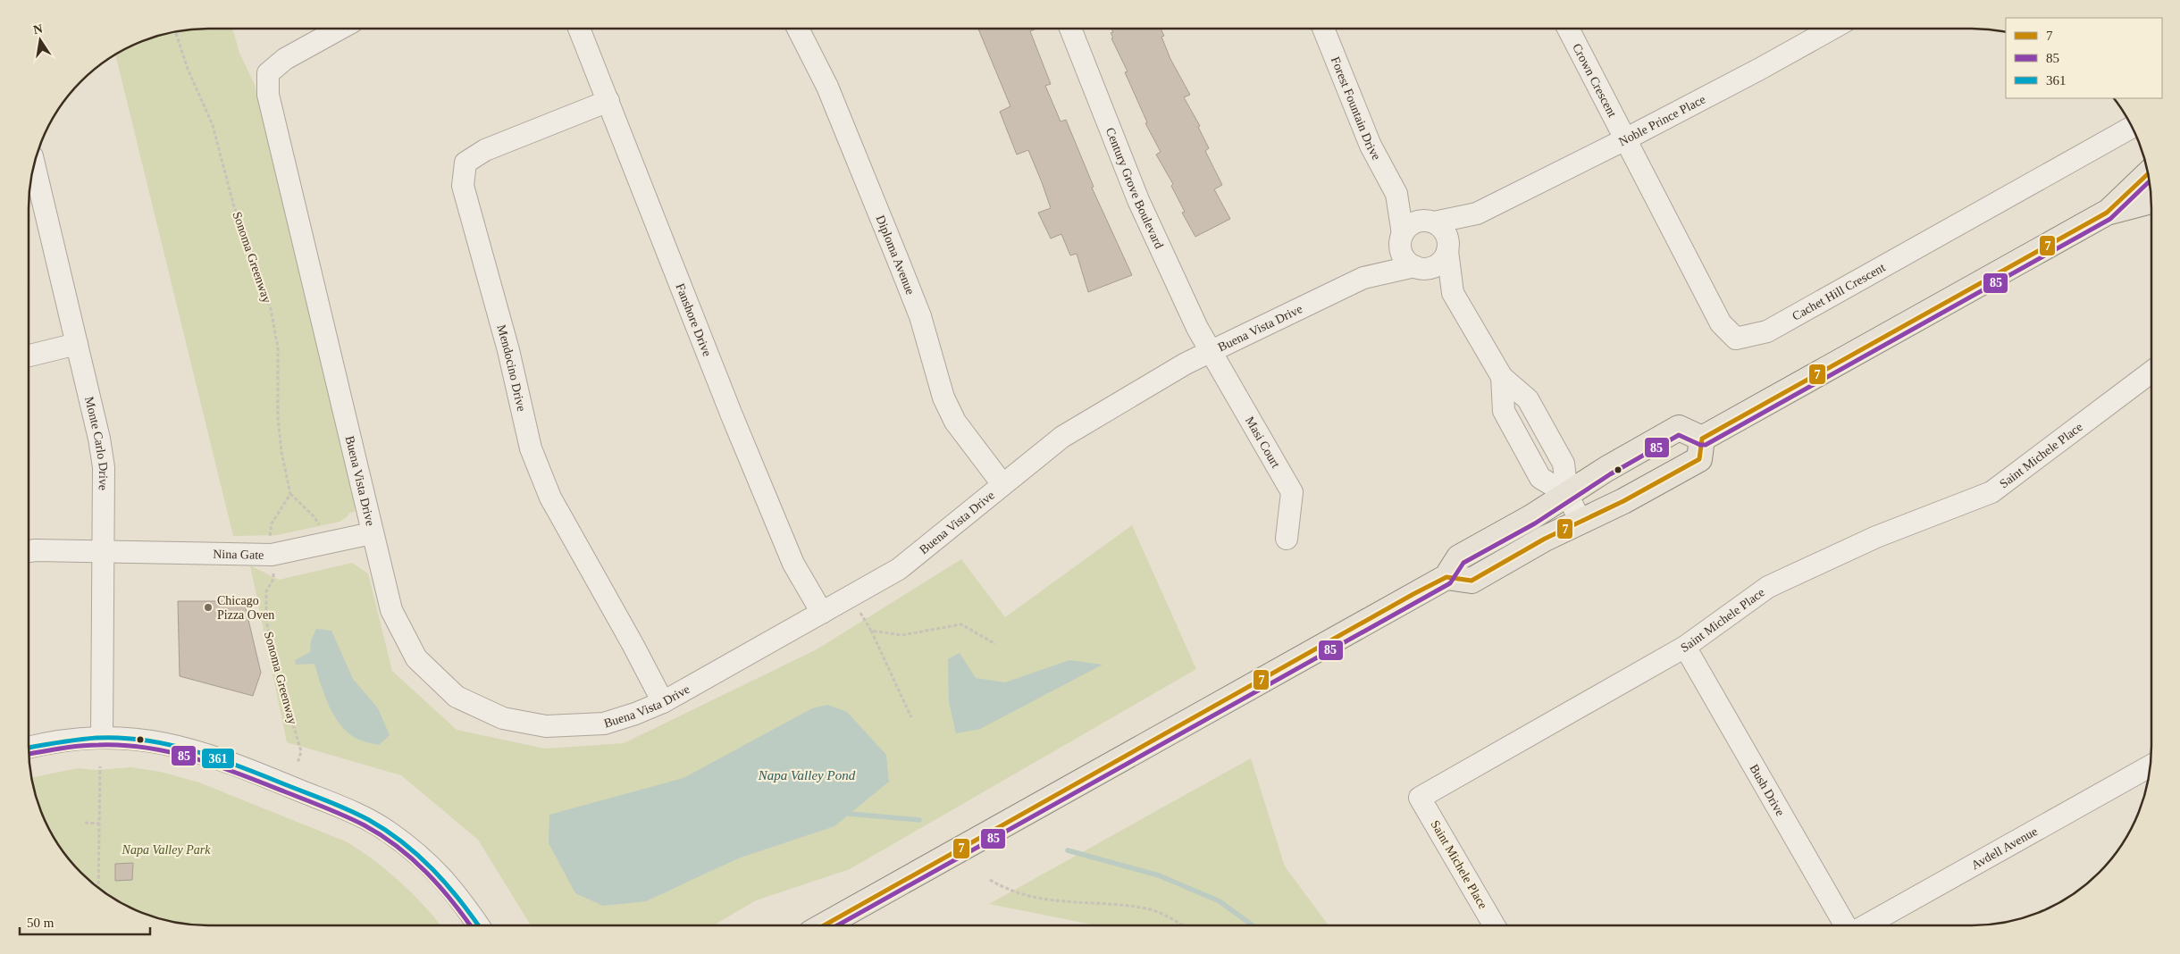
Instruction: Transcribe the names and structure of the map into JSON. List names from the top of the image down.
{
  "streets": {
    "street": [
      "Crown Crescent",
      "Forest Fountain Drive",
      "Noble Prince Place",
      "Century Grove Boulevard",
      "Diploma Avenue",
      "Cachet Hill Crescent",
      "Fanshore Drive",
      "Buena Vista Drive",
      "Mendocino Drive",
      "Masi Court",
      "Monte Carlo Drive",
      "Saint Michele Place",
      "Nina Gate",
      "Bush Drive",
      "Avdell Avenue"
    ],
    "path": ["Sonoma Greenway"]
  },
  "crossings": [
    ["Crown Crescent", "Noble Prince Place"],
    ["Crown Crescent", "Cachet Hill Crescent"],
    ["Forest Fountain Drive", "Noble Prince Place"],
    ["Forest Fountain Drive", "Buena Vista Drive"],
    ["Noble Prince Place", "Cachet Hill Crescent"],
    ["Noble Prince Place", "Buena Vista Drive"],
    ["Century Grove Boulevard", "Buena Vista Drive"],
    ["Century Grove Boulevard", "Masi Court"],
    ["Diploma Avenue", "Buena Vista Drive"],
    ["Fanshore Drive", "Buena Vista Drive"],
    ["Fanshore Drive", "Mendocino Drive"],
    ["Buena Vista Drive", "Mendocino Drive"],
    ["Buena Vista Drive", "Masi Court"],
    ["Buena Vista Drive", "Nina Gate"],
    ["Monte Carlo Drive", "Nina Gate"],
    ["Saint Michele Place", "Bush Drive"]
  ],
  "water": ["Napa Valley Pond"],
  "parks": ["Napa Valley Park"],
  "places": ["Chicago Pizza Oven"],
  "lines": ["transit line 7", "transit line 85", "transit line 361"],
  "legend": ["7", "85", "361"],
  "scale_bar": "50 m",
  "north": "top"
}
